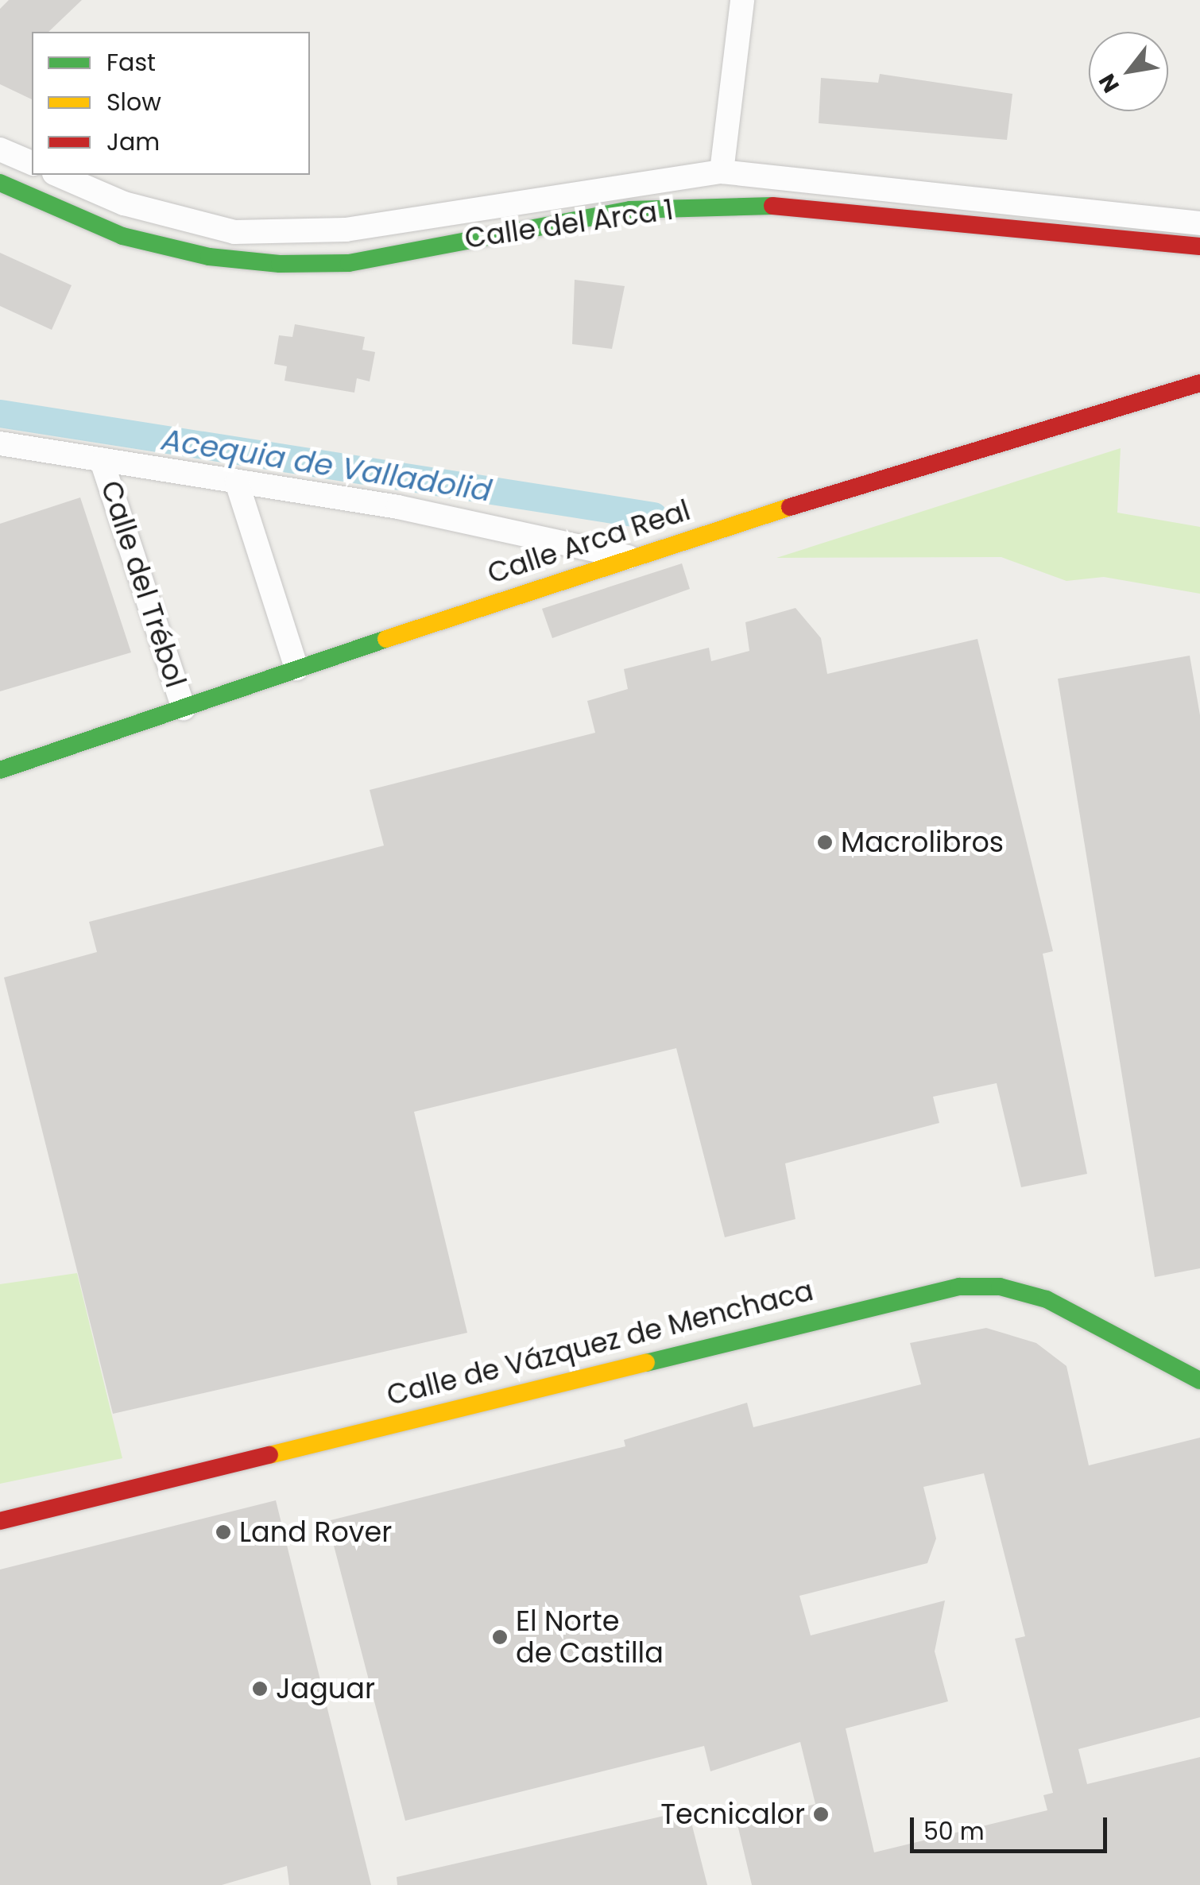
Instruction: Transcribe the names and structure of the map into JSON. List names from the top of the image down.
{
  "streets": {
    "street": [
      "Calle del Arca 1",
      "Calle Arca Real",
      "Calle del Trébol",
      "Calle de Vázquez de Menchaca"
    ]
  },
  "crossings": [
    ["Calle Arca Real", "Calle del Trébol"]
  ],
  "water": ["Acequia de Valladolid"],
  "places": [
    "Macrolibros",
    "Land Rover",
    "El Norte de Castilla",
    "Jaguar",
    "Tecnicalor"
  ],
  "legend": ["Fast", "Slow", "Jam"],
  "scale_bar": "50 m",
  "north": "bottom left"
}
